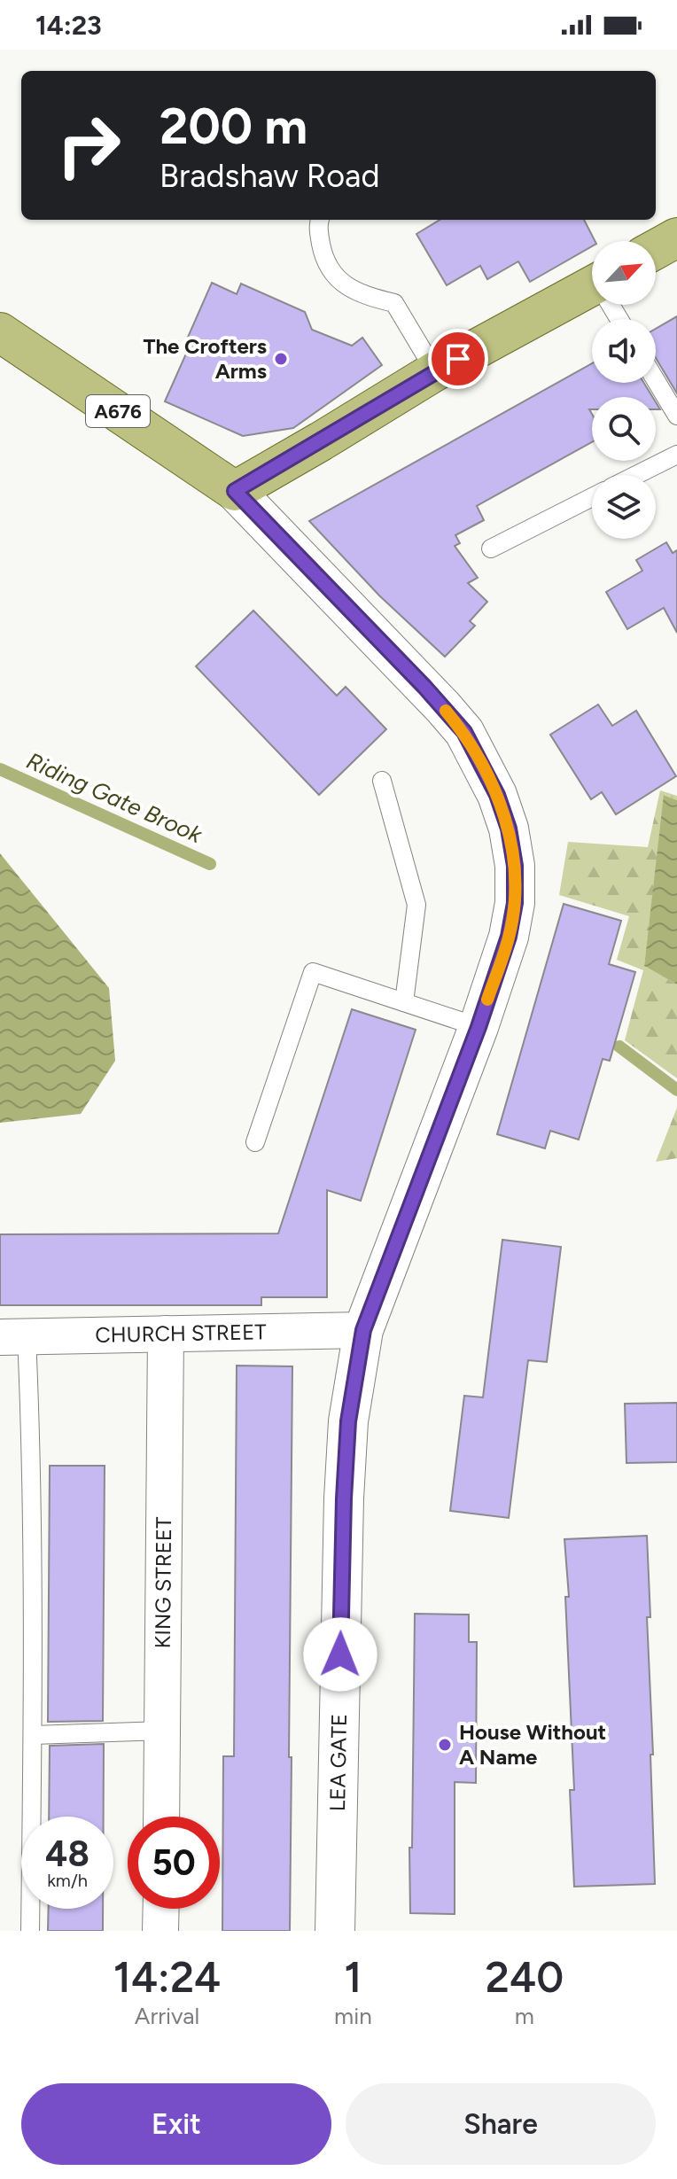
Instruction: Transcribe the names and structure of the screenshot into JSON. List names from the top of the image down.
{
  "streets": {
    "main road": ["A676", "LEA GATE"],
    "street": ["CHURCH STREET", "KING STREET"]
  },
  "crossings": [
    ["A676", "LEA GATE"],
    ["CHURCH STREET", "KING STREET"],
    ["CHURCH STREET", "LEA GATE"]
  ],
  "water": ["Riding Gate Brook"],
  "places": ["The Crofters Arms", "House Without A Name"],
  "north": "top right",
  "page": {
    "status": "14:23",
    "turn": ["200 m", "Bradshaw Road"],
    "speed": "48 km/h",
    "limit": "50",
    "eta": [
      "14:24",
      "Arrival",
      "1",
      "min",
      "240",
      "m"
    ],
    "buttons": ["Exit", "Share"]
  }
}
